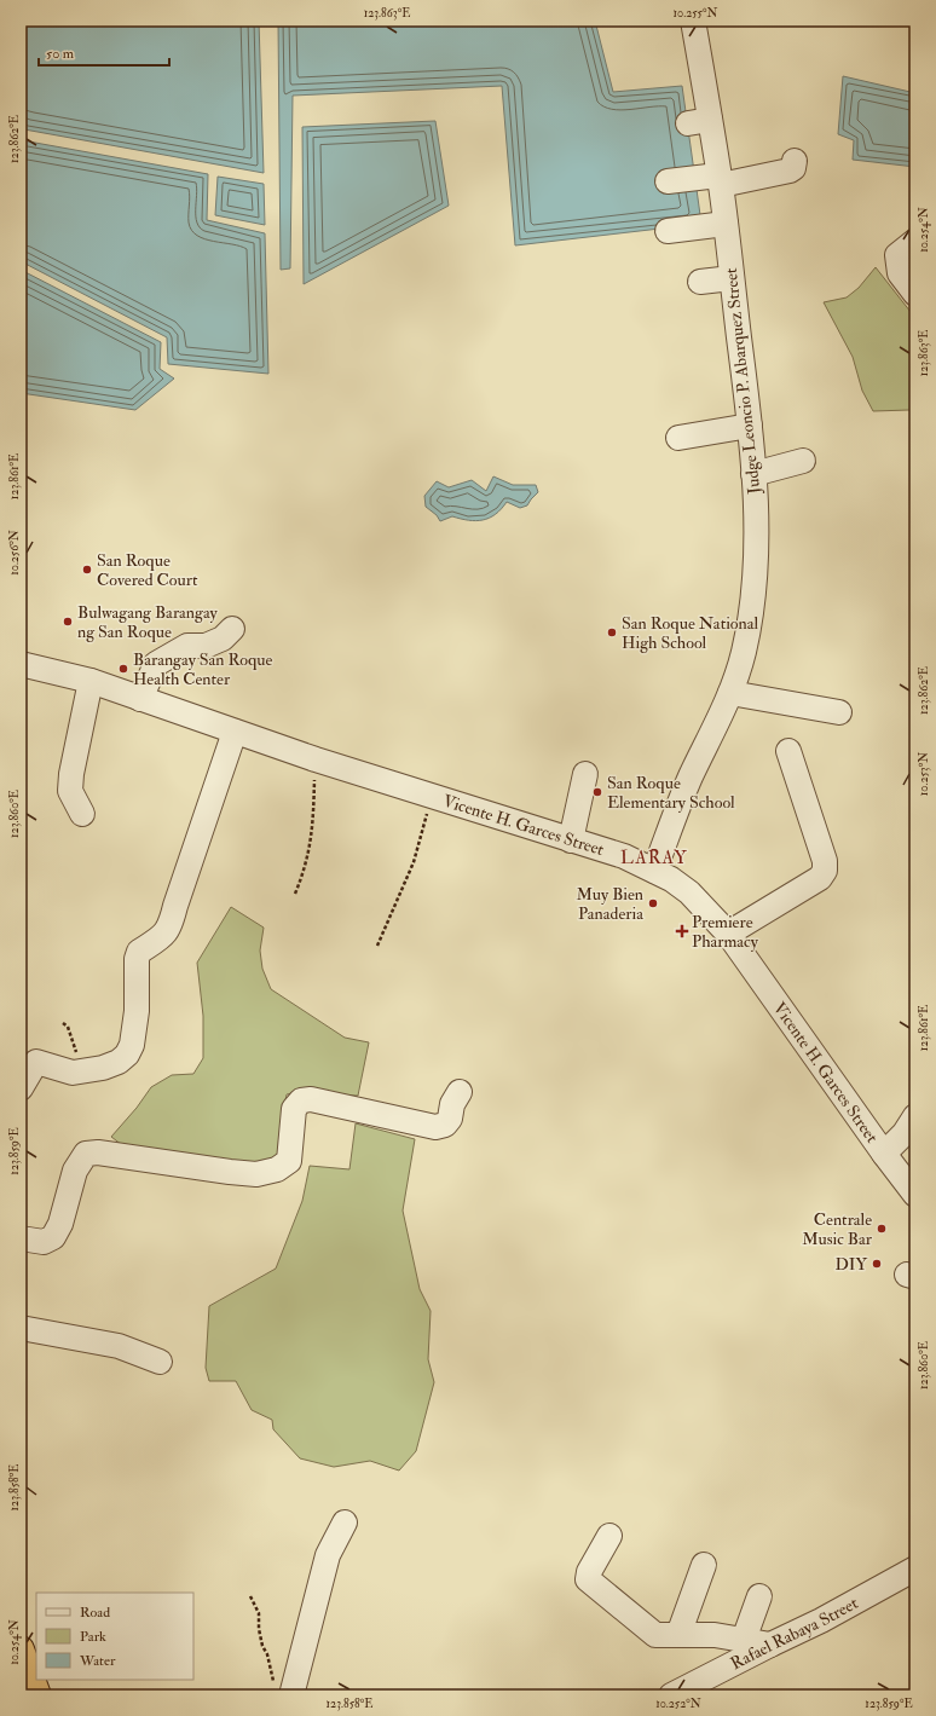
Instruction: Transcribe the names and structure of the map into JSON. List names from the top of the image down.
{
  "streets": {
    "street": ["Judge Leoncio P. Abarquez Street", "Vicente H. Garces Street", "Rafael Rabaya Street"]
  },
  "crossings": [
    ["Judge Leoncio P. Abarquez Street", "Vicente H. Garces Street"]
  ],
  "districts": ["LARAY"],
  "places": {
    "other": [
      "San Roque Covered Court",
      "Bulwagang Barangay ng San Roque",
      "San Roque National High School",
      "Barangay San Roque Health Center",
      "San Roque Elementary School",
      "Muy Bien Panaderia",
      "Centrale Music Bar",
      "DIY"
    ],
    "health": ["Premiere Pharmacy"]
  },
  "legend": ["Road", "Park", "Water"],
  "scale_bar": "50 m",
  "coordinates": [
    "123.863°E",
    "10.255°N",
    "123.862°E",
    "10.254°N",
    "123.861°E",
    "10.256°N",
    "10.253°N",
    "123.860°E",
    "123.859°E",
    "123.858°E",
    "10.252°N"
  ]
}
